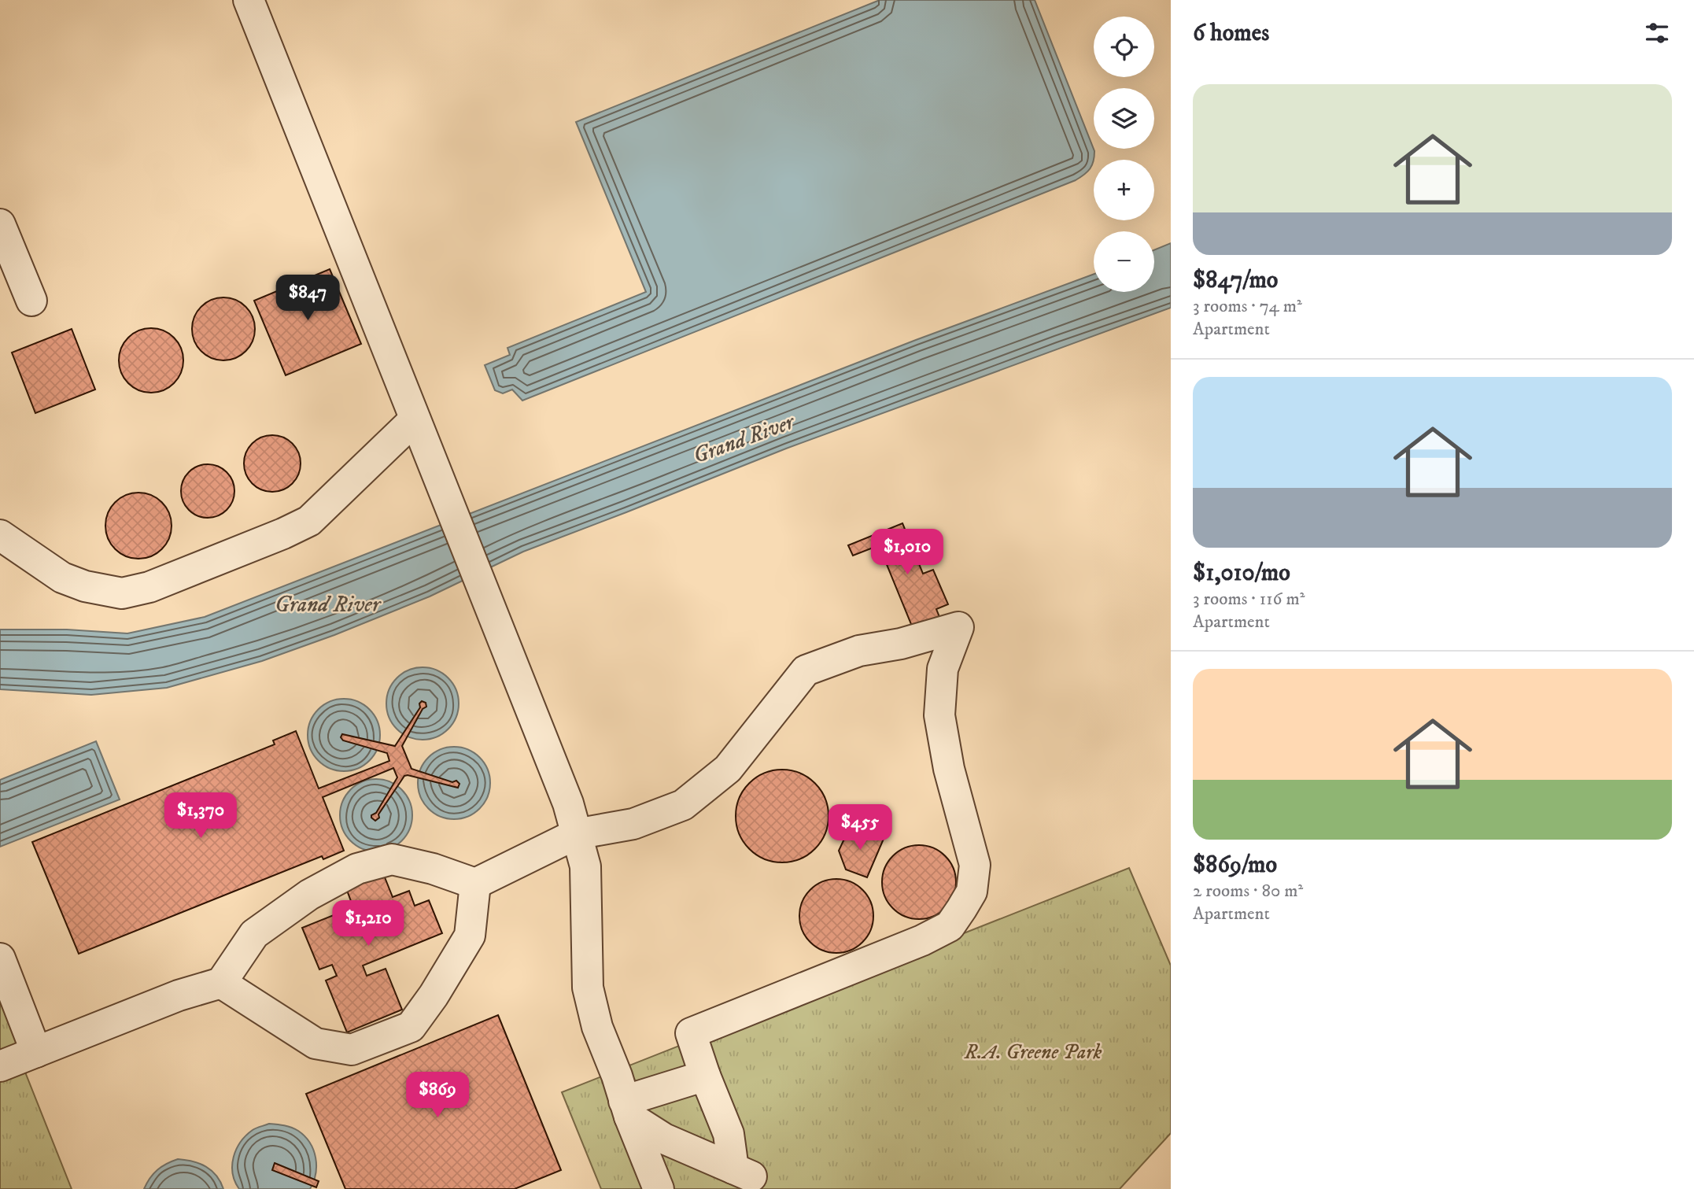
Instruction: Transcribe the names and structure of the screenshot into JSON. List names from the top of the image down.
{
  "water": ["Grand River"],
  "parks": ["R.A. Greene Park"],
  "page": {
    "heading": "6 homes",
    "map_buttons": ["+", "−"],
    "list": [
      {
        "name": "$847/mo",
        "note": "3 rooms · 74 m² · Apartment"
      },
      {
        "name": "$1,010/mo",
        "note": "3 rooms · 116 m² · Apartment"
      },
      {
        "name": "$869/mo",
        "note": "2 rooms · 80 m² · Apartment"
      }
    ],
    "price": [
      "$847",
      "$1,010",
      "$1,370",
      "$455",
      "$1,210",
      "$869"
    ]
  }
}
